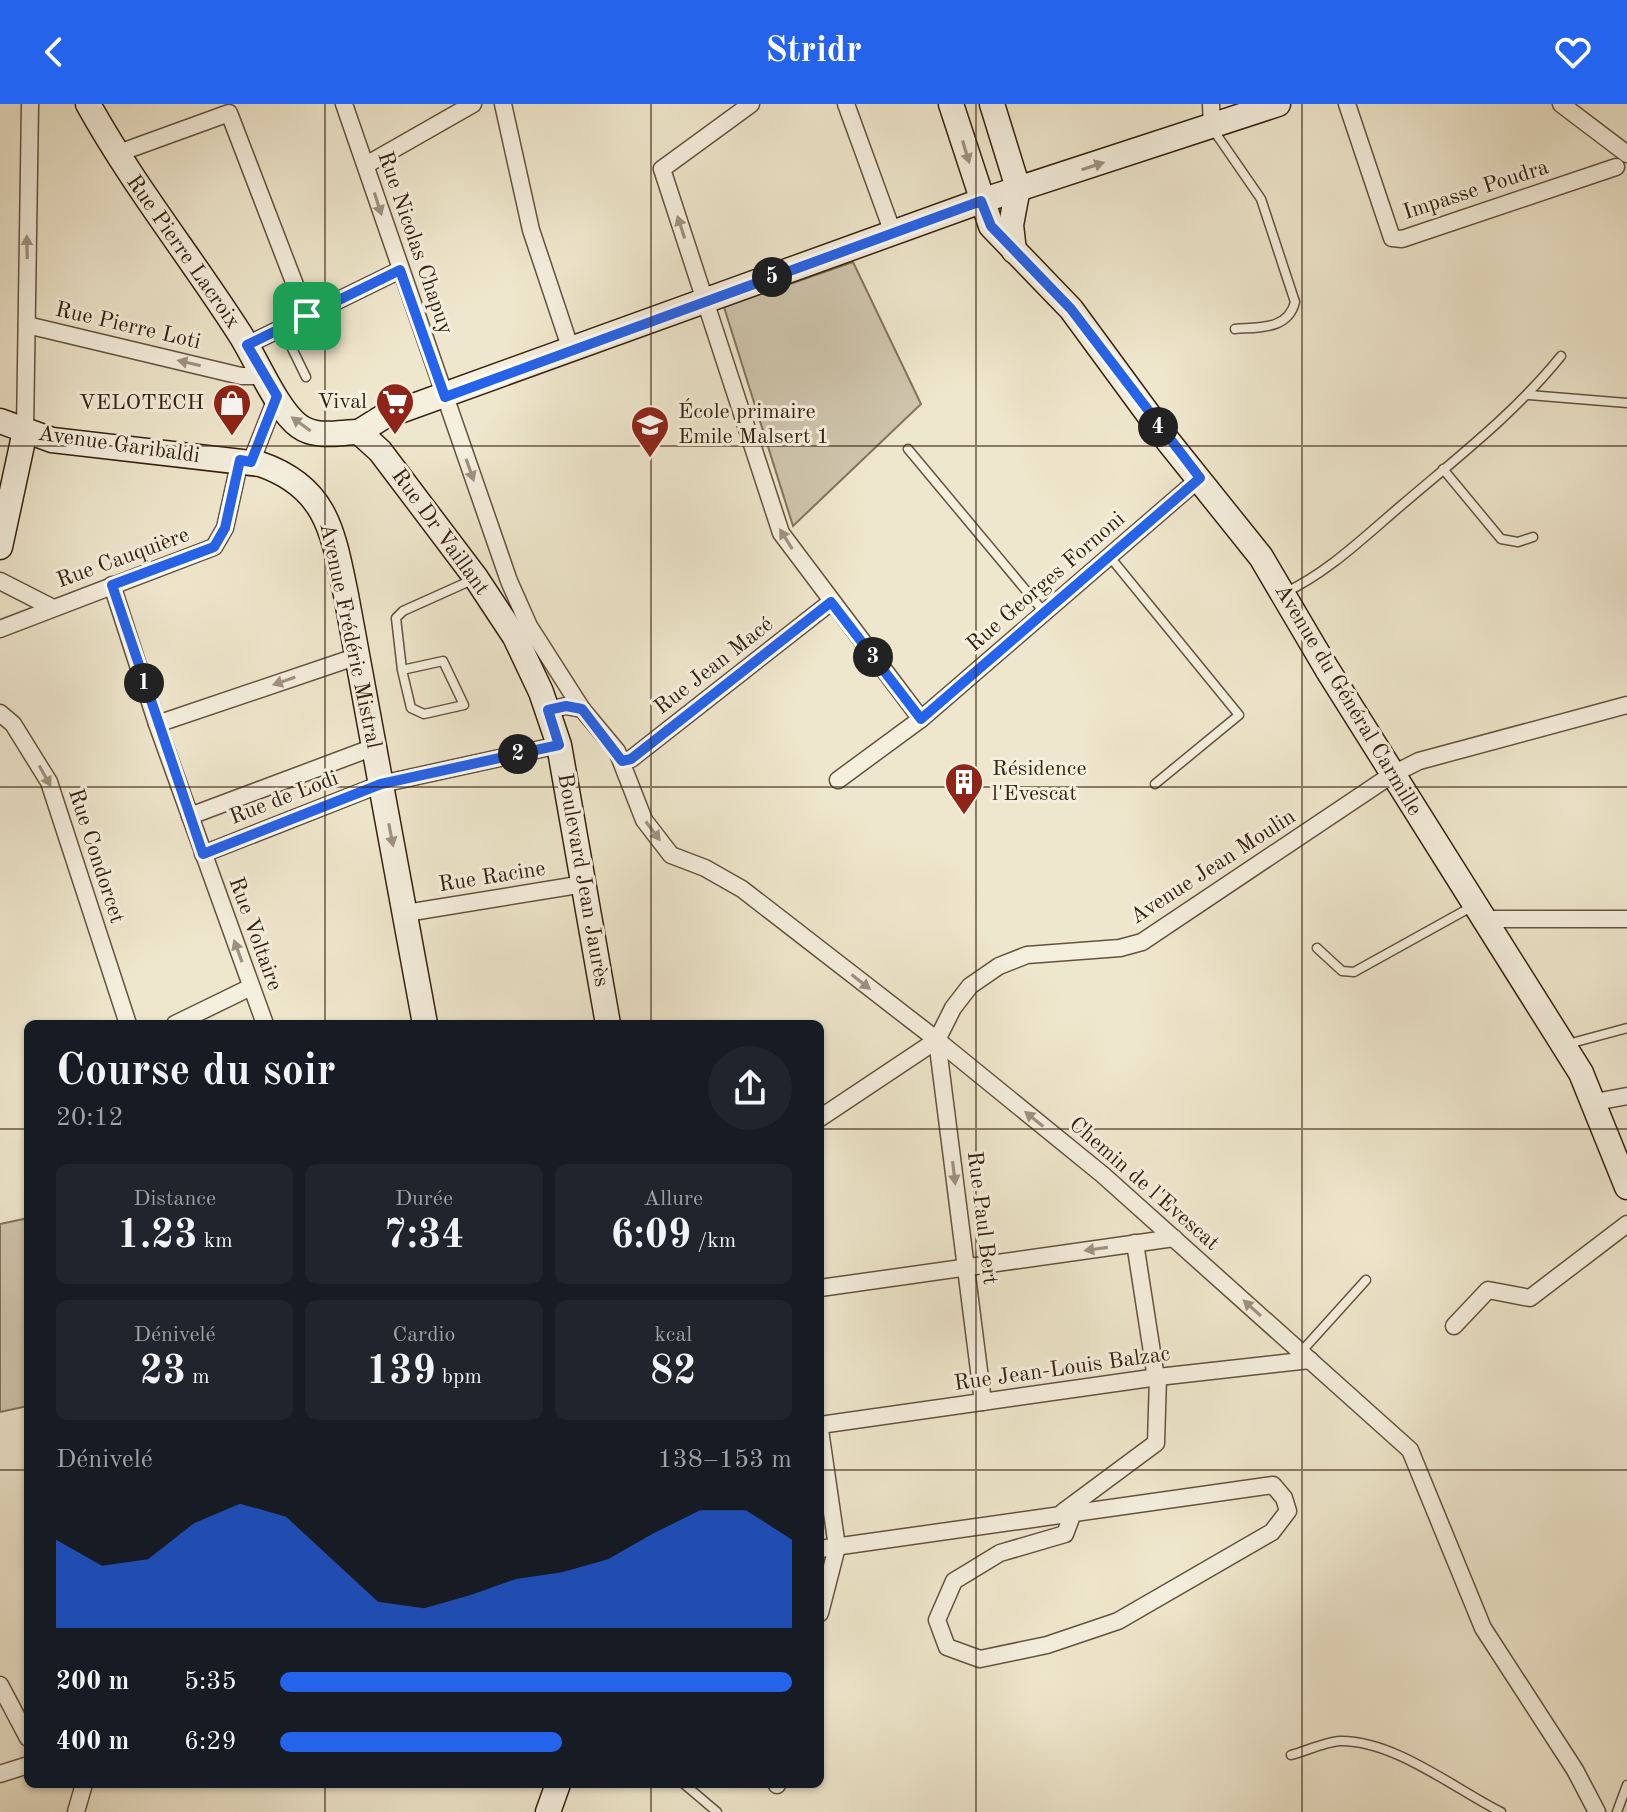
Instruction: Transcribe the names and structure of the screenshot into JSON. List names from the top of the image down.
{
  "streets": {
    "street": [
      "Impasse Poudra",
      "Rue Nicolas Chapuy",
      "Rue Pierre Lacroix",
      "Rue Pierre Loti",
      "Avenue Garibaldi",
      "Rue Dr Vaillant",
      "Rue Cauquière",
      "Rue Georges Fornoni",
      "Avenue Frédéric Mistral",
      "Rue Jean Macé",
      "Avenue du Général Carmille",
      "Rue de Lodi",
      "Rue Condorcet",
      "Avenue Jean Moulin",
      "Rue Racine",
      "Boulevard Jean Jaurès",
      "Rue Voltaire",
      "Chemin de l'Evescat",
      "Rue Paul Bert",
      "Rue Jean-Louis Balzac"
    ]
  },
  "crossings": [
    ["Rue Nicolas Chapuy", "Boulevard Jean Jaurès"],
    ["Rue Pierre Lacroix", "Rue Pierre Loti"],
    ["Rue Pierre Lacroix", "Rue Dr Vaillant"],
    ["Avenue Garibaldi", "Rue Cauquière"],
    ["Avenue Garibaldi", "Avenue Frédéric Mistral"],
    ["Rue Dr Vaillant", "Boulevard Jean Jaurès"],
    ["Rue Cauquière", "Rue Voltaire"],
    ["Rue Georges Fornoni", "Avenue du Général Carmille"],
    ["Avenue Frédéric Mistral", "Rue de Lodi"],
    ["Avenue Frédéric Mistral", "Rue Racine"],
    ["Rue Jean Macé", "Chemin de l'Evescat"],
    ["Avenue du Général Carmille", "Avenue Jean Moulin"],
    ["Rue de Lodi", "Boulevard Jean Jaurès"],
    ["Rue de Lodi", "Rue Voltaire"],
    ["Avenue Jean Moulin", "Chemin de l'Evescat"],
    ["Avenue Jean Moulin", "Rue Paul Bert"],
    ["Rue Racine", "Boulevard Jean Jaurès"],
    ["Boulevard Jean Jaurès", "Chemin de l'Evescat"],
    ["Chemin de l'Evescat", "Rue Paul Bert"],
    ["Chemin de l'Evescat", "Rue Jean-Louis Balzac"],
    ["Rue Paul Bert", "Rue Jean-Louis Balzac"]
  ],
  "one_way": [
    "Rue Pierre Loti",
    "Rue Condorcet",
    "Boulevard Jean Jaurès",
    "Rue Paul Bert"
  ],
  "places": {
    "supermarket": ["Vival"],
    "shop": ["VELOTECH"],
    "school or university": ["École primaire Emile Malsert 1"],
    "building": ["Résidence l'Evescat"]
  },
  "page": {
    "header": "Stridr",
    "pins": [
      "5",
      "4",
      "3",
      "1",
      "2"
    ],
    "heading": ["Course du soir", "20:12"],
    "stats": [
      ["Distance", "1.23 km"],
      ["Durée", "7:34"],
      ["Allure", "6:09 /km"],
      ["Dénivelé", "23 m"],
      ["Cardio", "139 bpm"],
      ["kcal", "82"]
    ],
    "chart": ["Dénivelé", "138–153 m"],
    "list": [
      {
        "name": "200 m",
        "note": "5:35"
      },
      {
        "name": "400 m",
        "note": "6:29"
      }
    ]
  }
}
